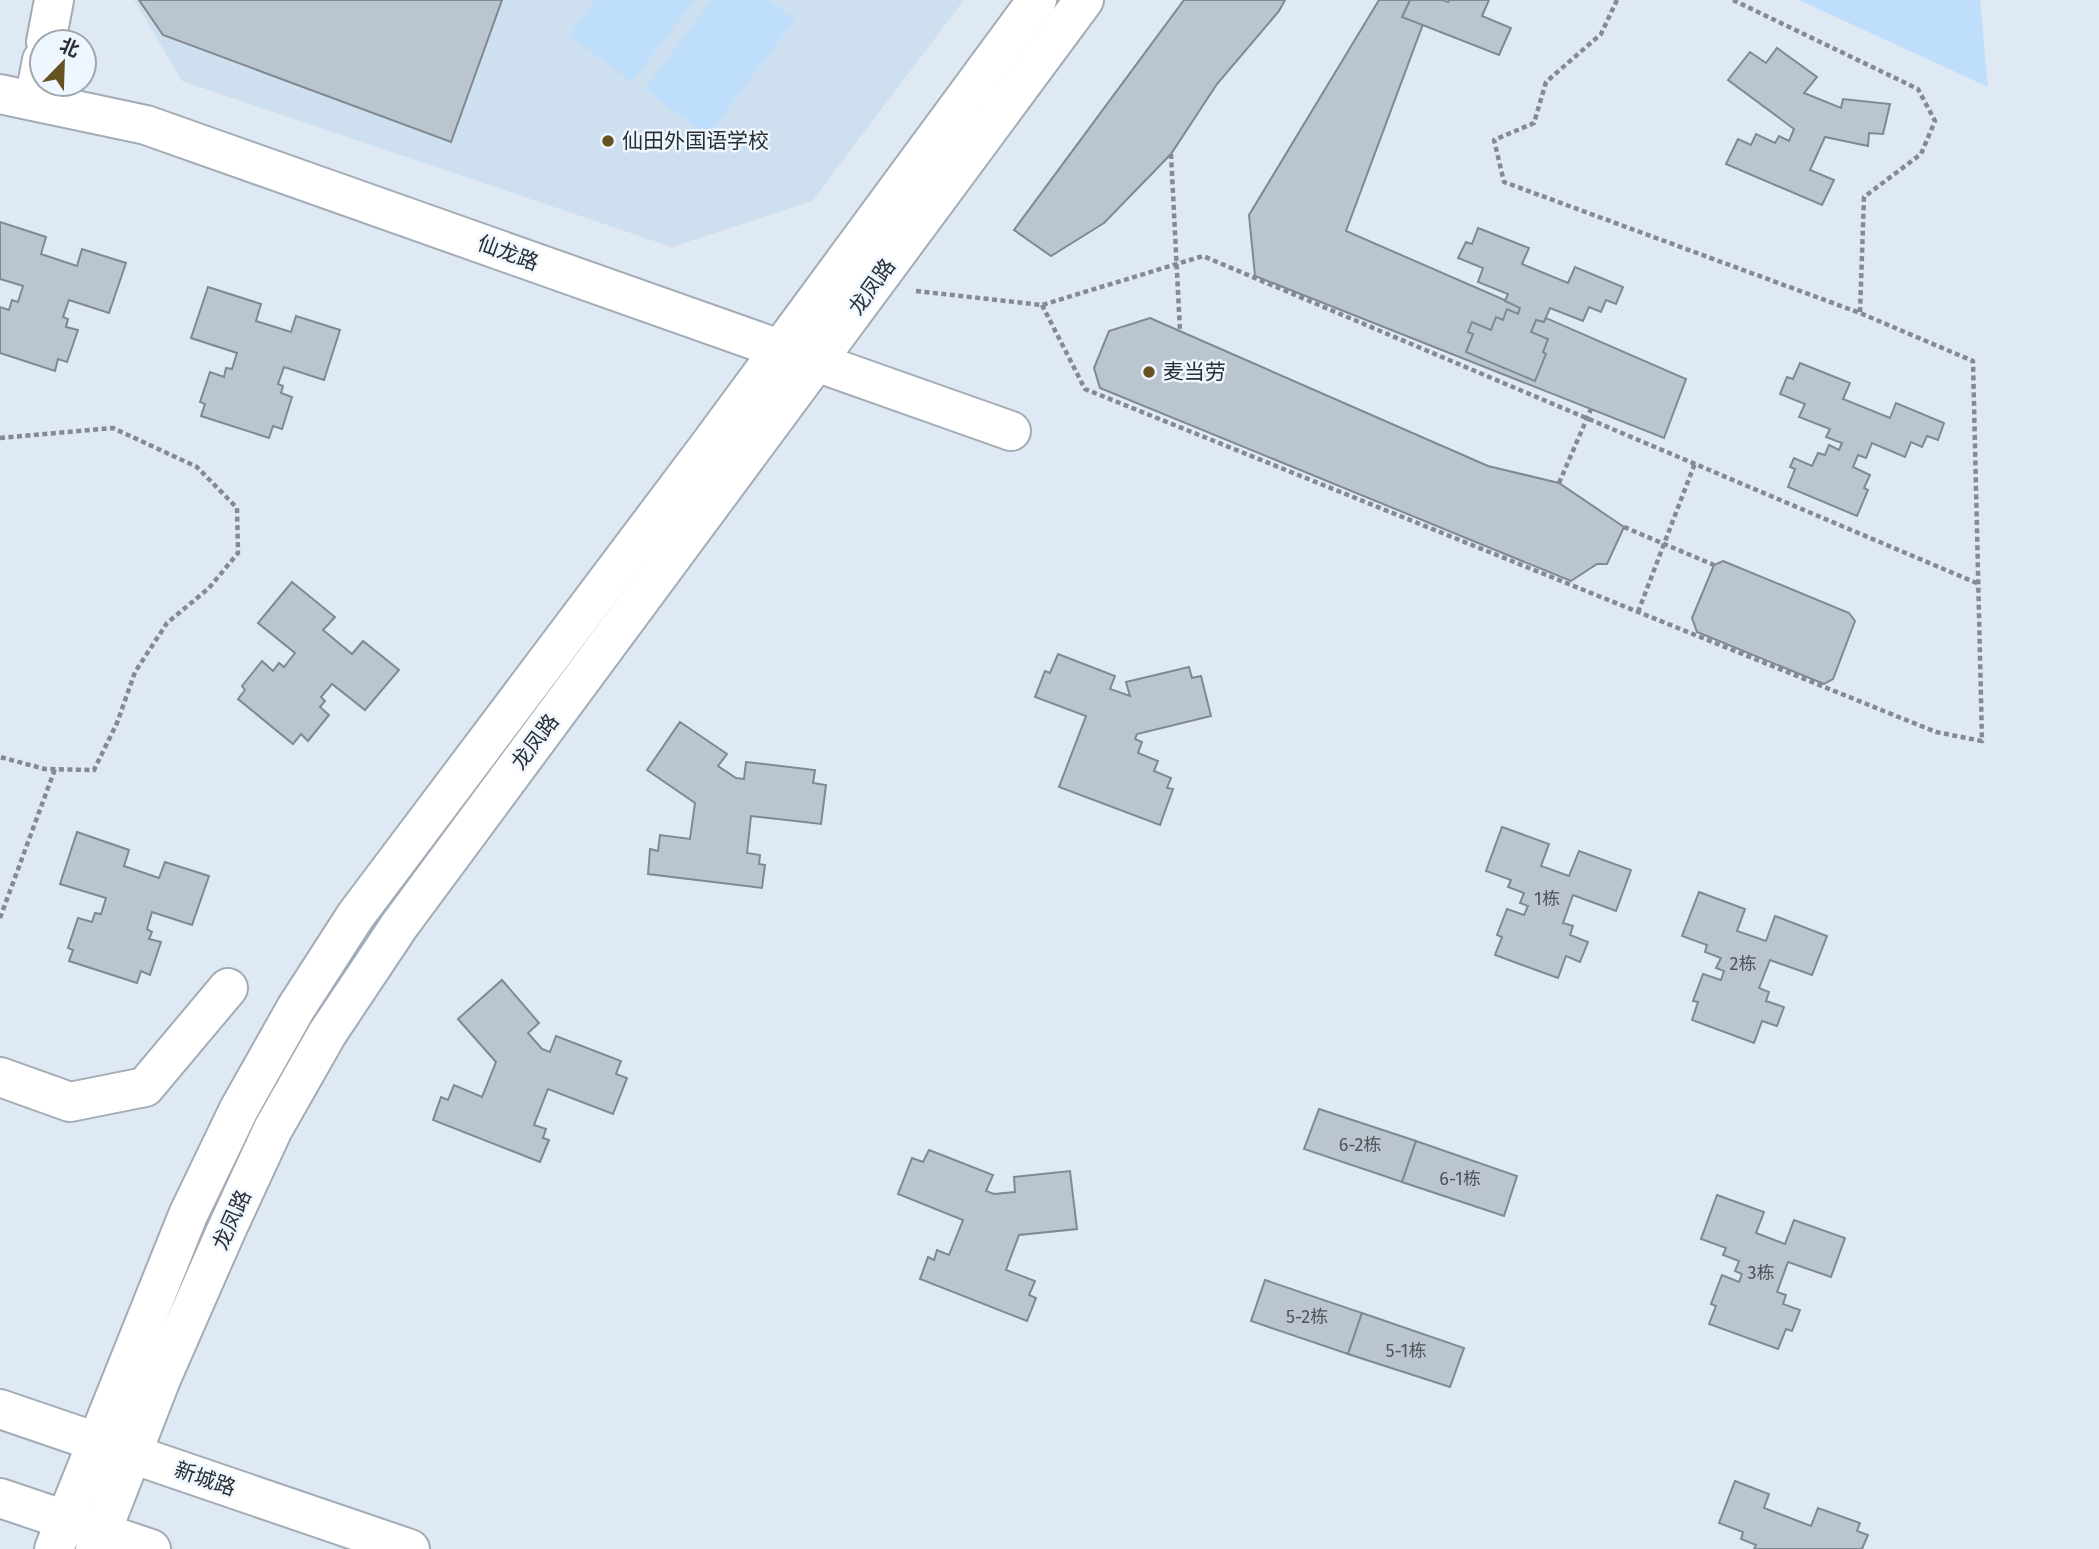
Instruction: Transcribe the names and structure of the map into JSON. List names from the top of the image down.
{
  "streets": {
    "street": ["仙龙路", "龙凤路", "新城路"]
  },
  "crossings": [
    ["仙龙路", "龙凤路"],
    ["龙凤路", "新城路"]
  ],
  "places": ["仙田外国语学校", "麦当劳"],
  "house_numbers": [
    "1栋",
    "2栋",
    "6-2栋",
    "6-1栋",
    "3栋",
    "5-2栋",
    "5-1栋"
  ],
  "north": "top right"
}
